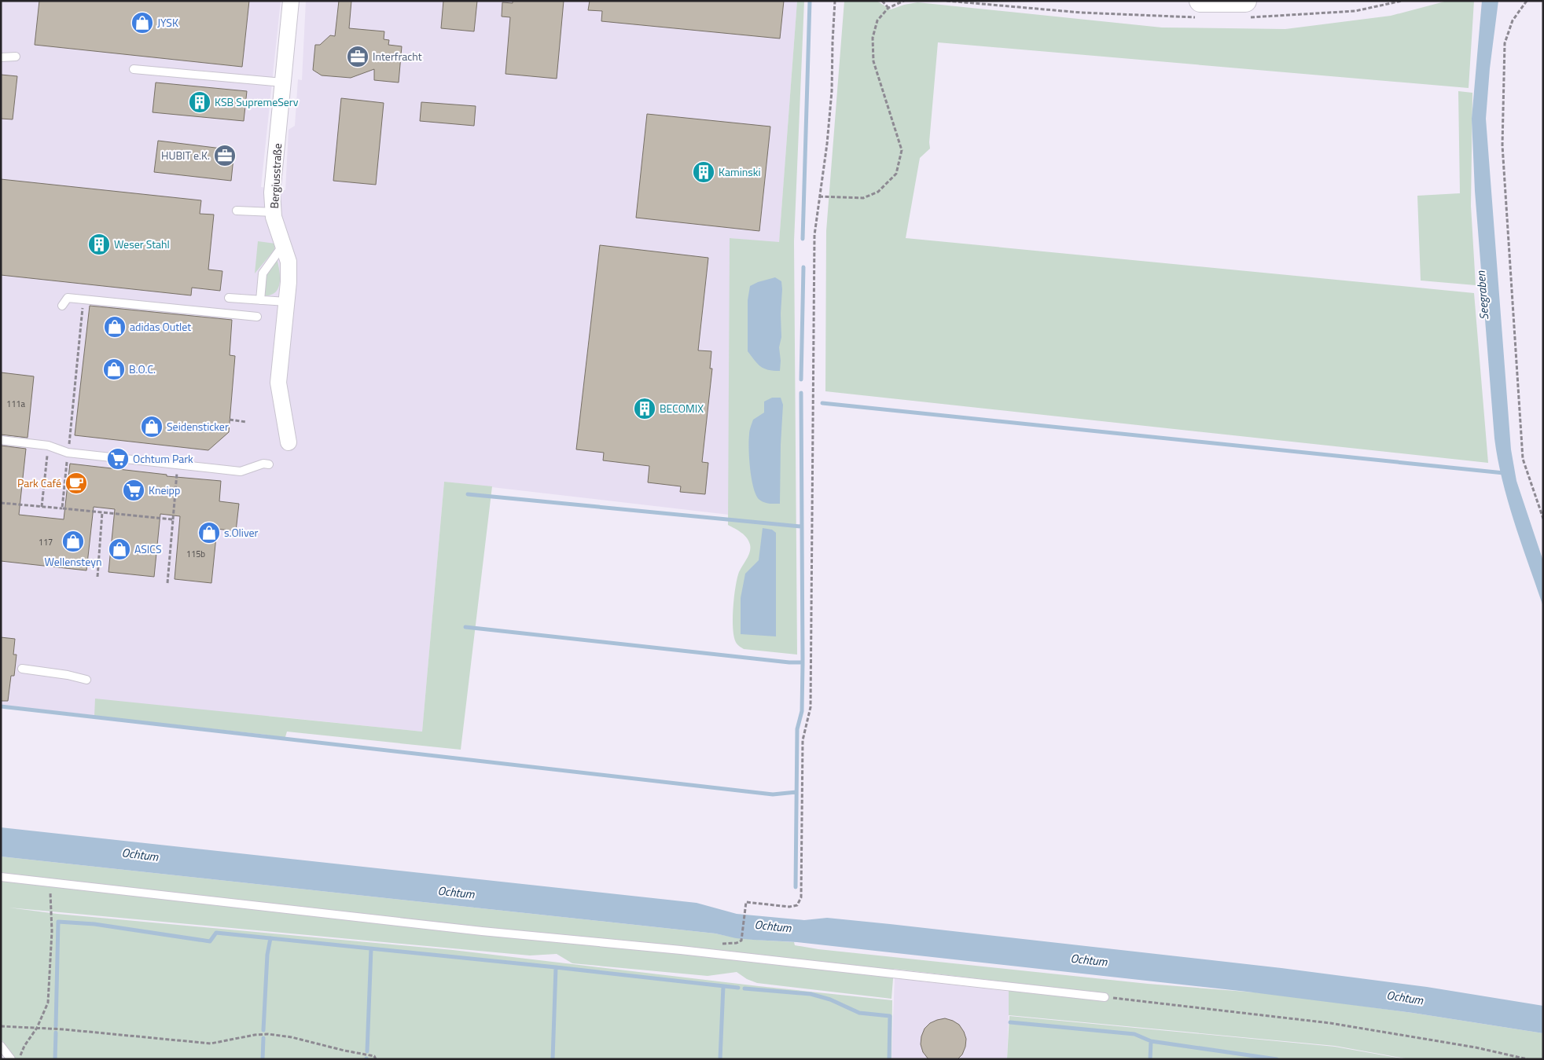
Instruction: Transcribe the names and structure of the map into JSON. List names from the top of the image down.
{
  "streets": {
    "street": ["Bergiusstraße"]
  },
  "water": ["Seegraben", "Ochtum"],
  "places": {
    "shop": [
      "JYSK",
      "adidas Outlet",
      "B.O.C.",
      "Seidensticker",
      "s.Oliver",
      "Wellensteyn",
      "ASICS"
    ],
    "office": ["Interfracht", "HUBIT e.K."],
    "building": [
      "KSB SupremeServ",
      "Kaminski",
      "Weser Stahl",
      "BECOMIX"
    ],
    "supermarket": ["Ochtum Park", "Kneipp"],
    "cafe": ["Park Café"]
  },
  "house_numbers": ["111a", "117", "115b"]
}
